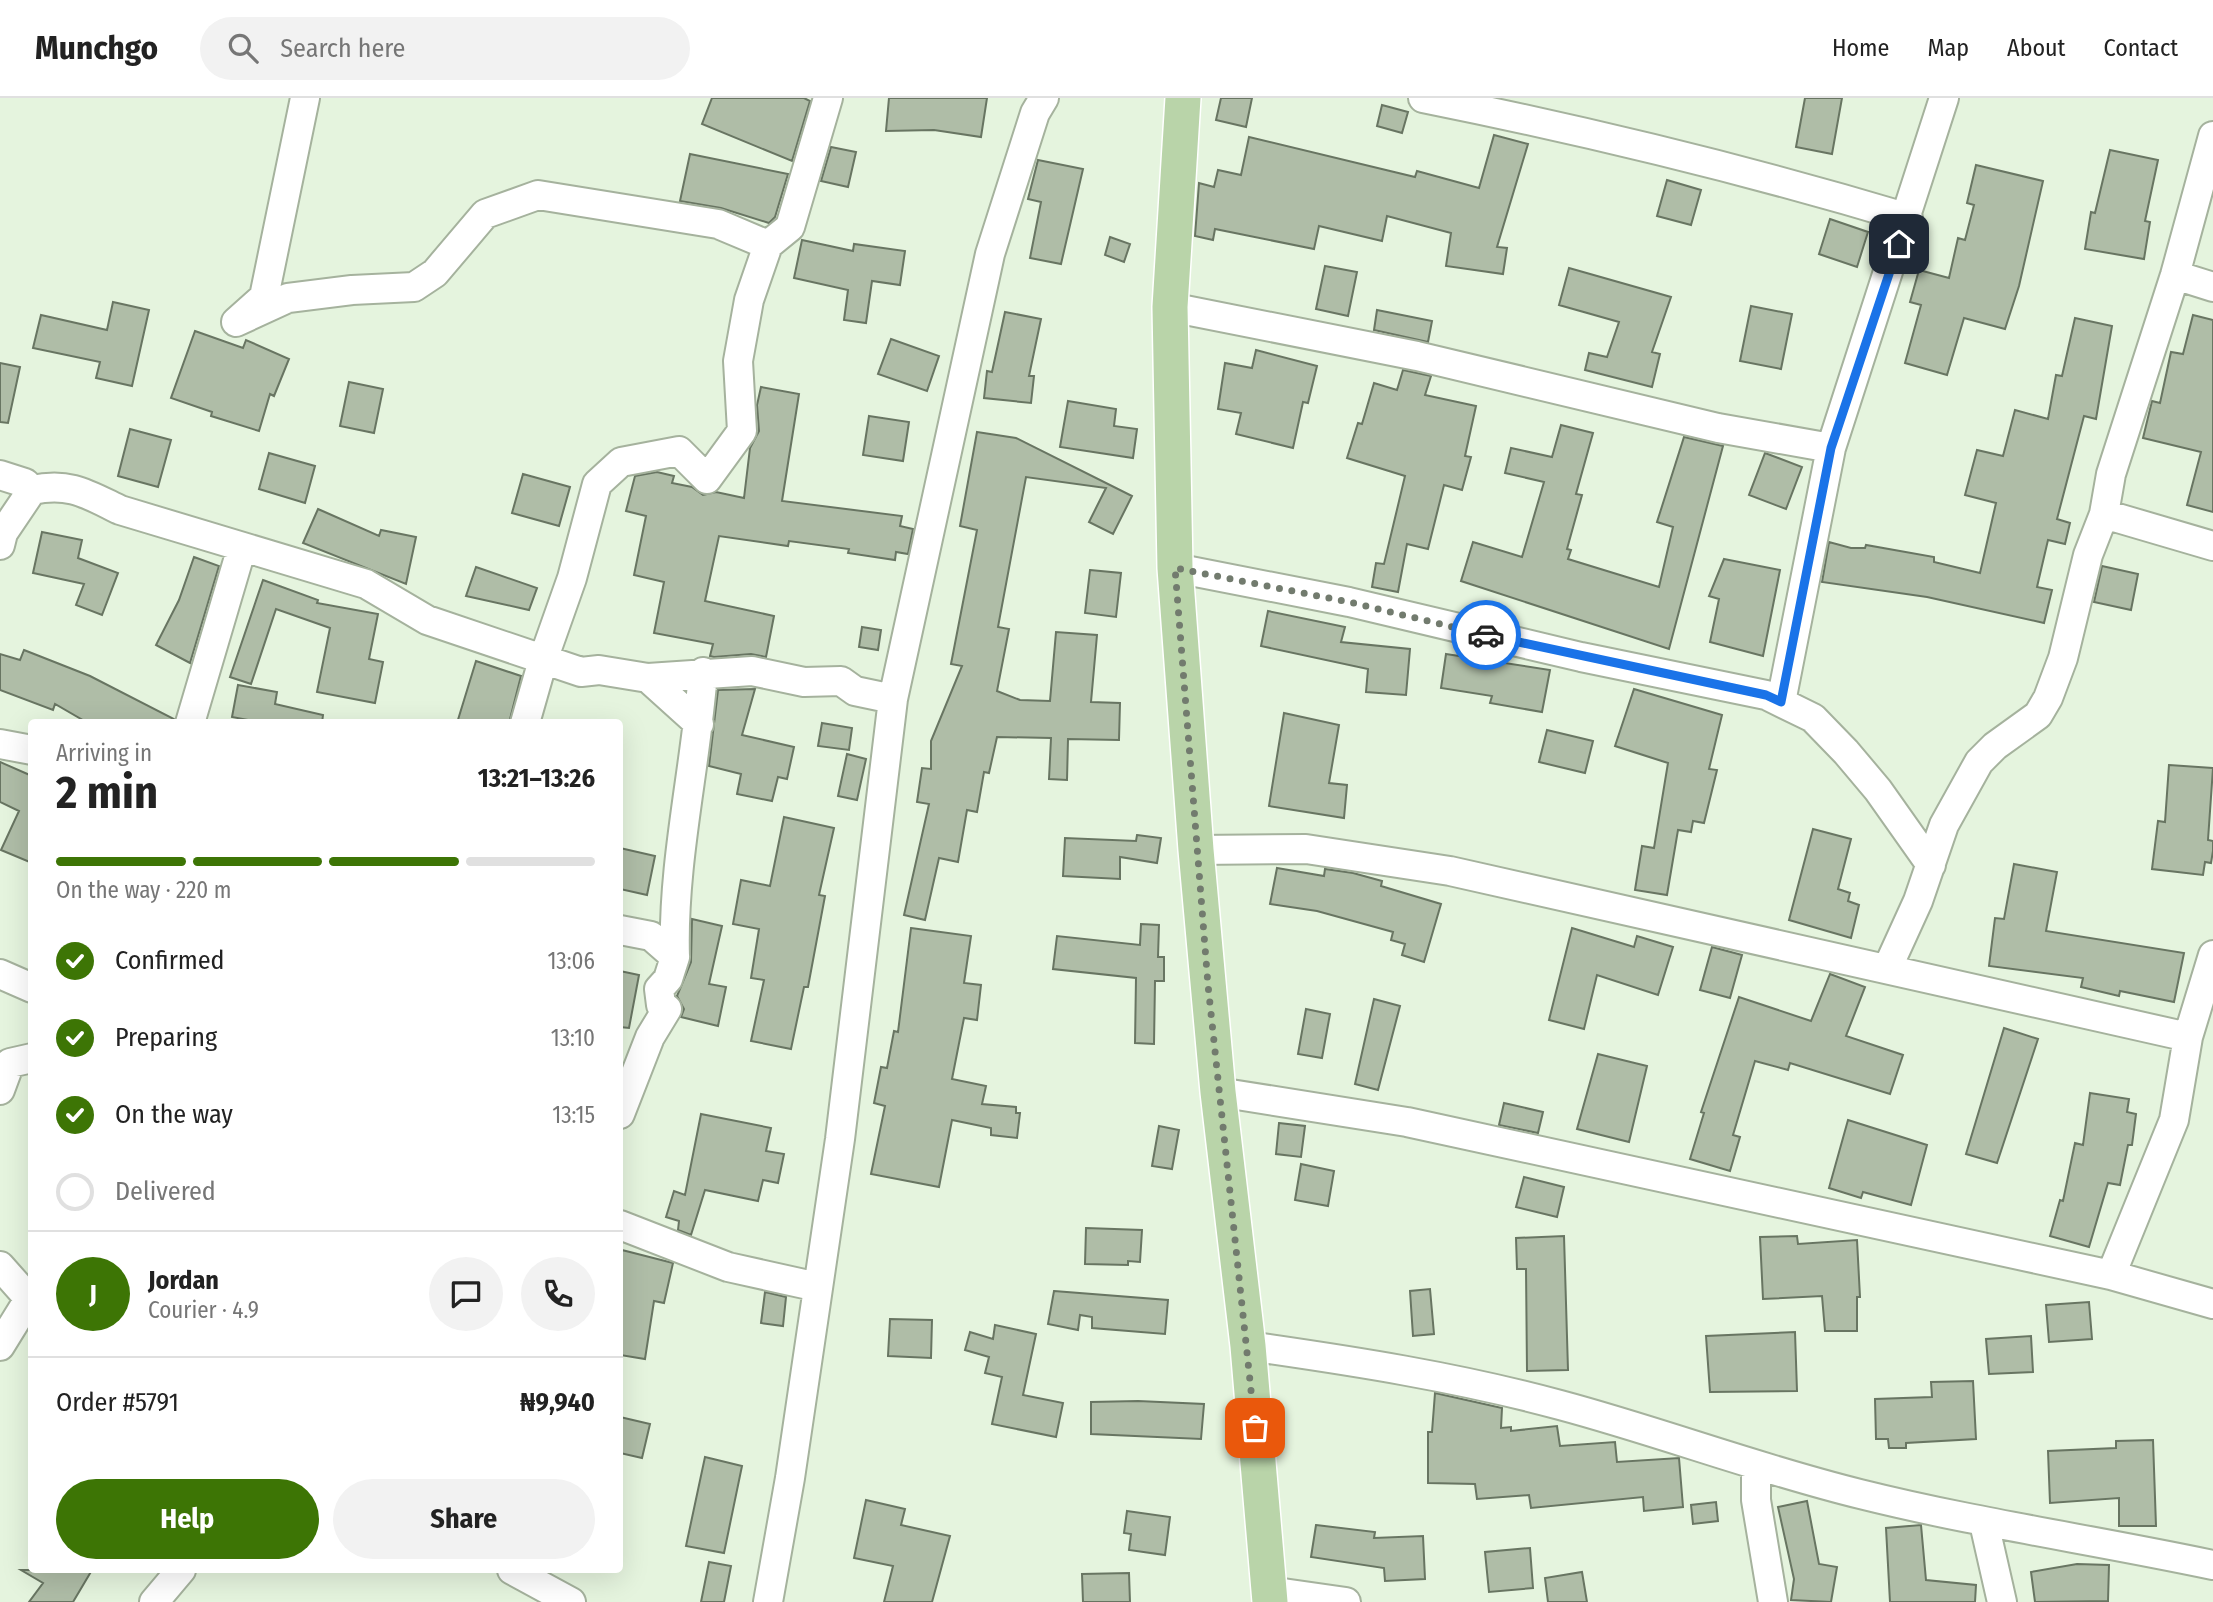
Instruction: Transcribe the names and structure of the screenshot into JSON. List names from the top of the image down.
{
  "page": {
    "header": "Munchgo",
    "search": "Search here",
    "nav": [
      "Home",
      "Map",
      "About",
      "Contact"
    ],
    "heading": ["2 min", "Arriving in", "13:21–13:26"],
    "panel": [
      "Jordan",
      "Courier · 4.9",
      "Order #5791",
      "₦9,940"
    ],
    "bar": "On the way · 220 m",
    "list": [
      ["Confirmed", "13:06"],
      ["Preparing", "13:10"],
      ["On the way", "13:15"],
      "Delivered"
    ],
    "round": "J",
    "buttons": ["Help", "Share"]
  }
}
